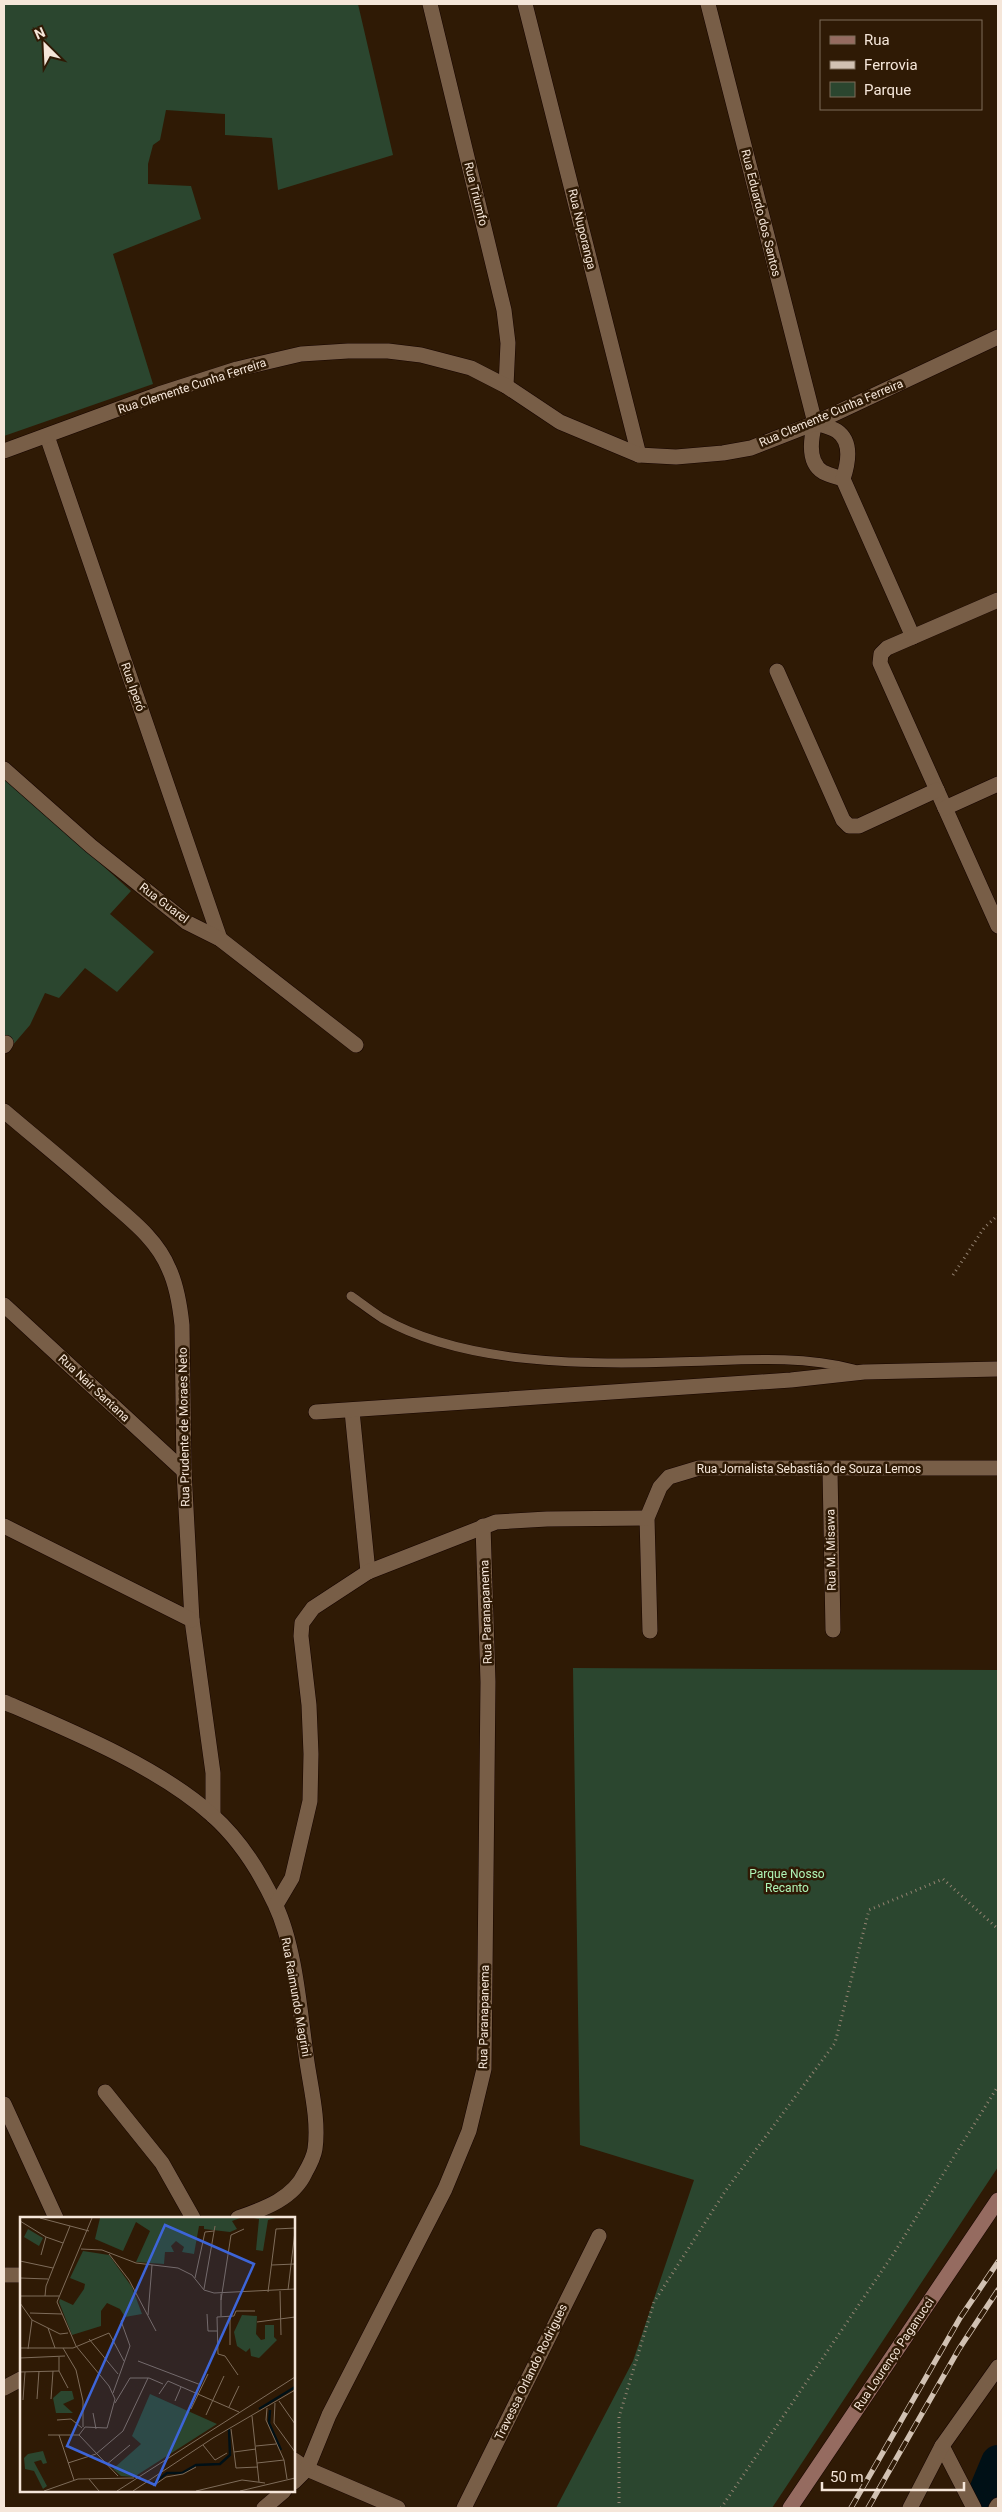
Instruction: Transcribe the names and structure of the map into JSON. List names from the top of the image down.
{
  "streets": {
    "main road": ["Rua Lourenço Paganucci"],
    "street": [
      "Rua Triumfo",
      "Rua Eduardo dos Santos",
      "Rua Nuporanga",
      "Rua Clemente Cunha Ferreira",
      "Rua Iperó",
      "Rua Guarel",
      "Rua Nair Santana",
      "Rua Prudente de Moraes Neto",
      "Rua Jornalista Sebastião de Souza Lemos",
      "Rua M. Misawa",
      "Rua Paranapanema",
      "Rua Raimundo Magrini",
      "Travessa Orlando Rodrigues"
    ]
  },
  "crossings": [
    ["Rua Triumfo", "Rua Clemente Cunha Ferreira"],
    ["Rua Eduardo dos Santos", "Rua Clemente Cunha Ferreira"],
    ["Rua Nuporanga", "Rua Clemente Cunha Ferreira"],
    ["Rua Clemente Cunha Ferreira", "Rua Iperó"],
    ["Rua Iperó", "Rua Guarel"],
    ["Rua Nair Santana", "Rua Prudente de Moraes Neto"],
    ["Rua Prudente de Moraes Neto", "Rua Raimundo Magrini"],
    ["Rua Jornalista Sebastião de Souza Lemos", "Rua M. Misawa"]
  ],
  "parks": ["Parque Nosso Recanto"],
  "legend": ["Rua", "Ferrovia", "Parque"],
  "scale_bar": "50 m",
  "north": "top left"
}
